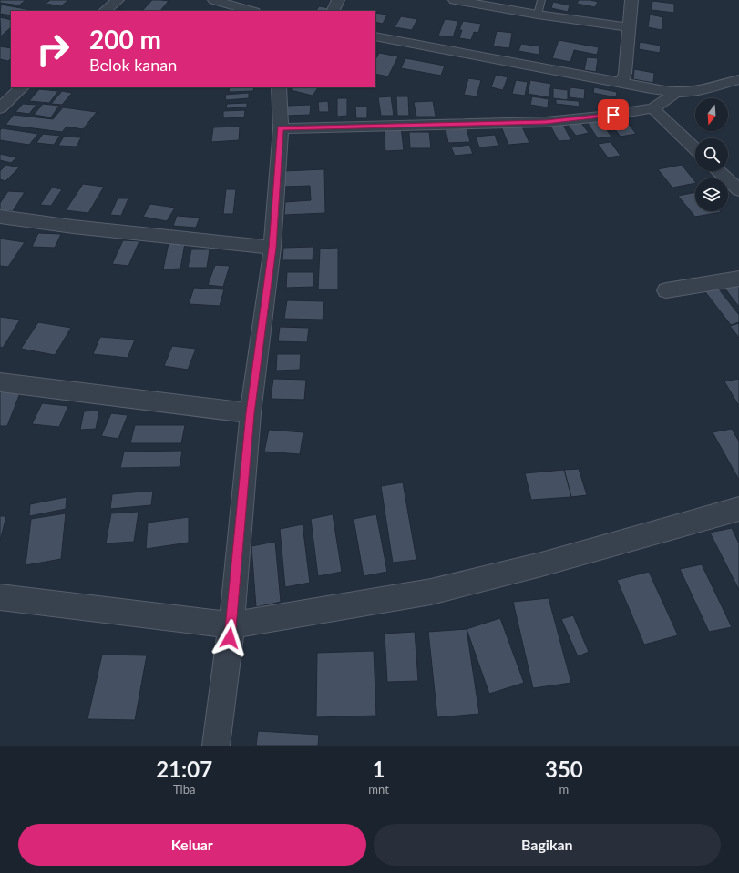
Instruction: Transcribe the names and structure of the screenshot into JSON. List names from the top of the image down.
{
  "north": "bottom",
  "page": {
    "turn": ["200 m", "Belok kanan"],
    "eta": [
      "21:07",
      "Tiba",
      "1",
      "mnt",
      "350",
      "m"
    ],
    "buttons": ["Keluar", "Bagikan"]
  }
}
